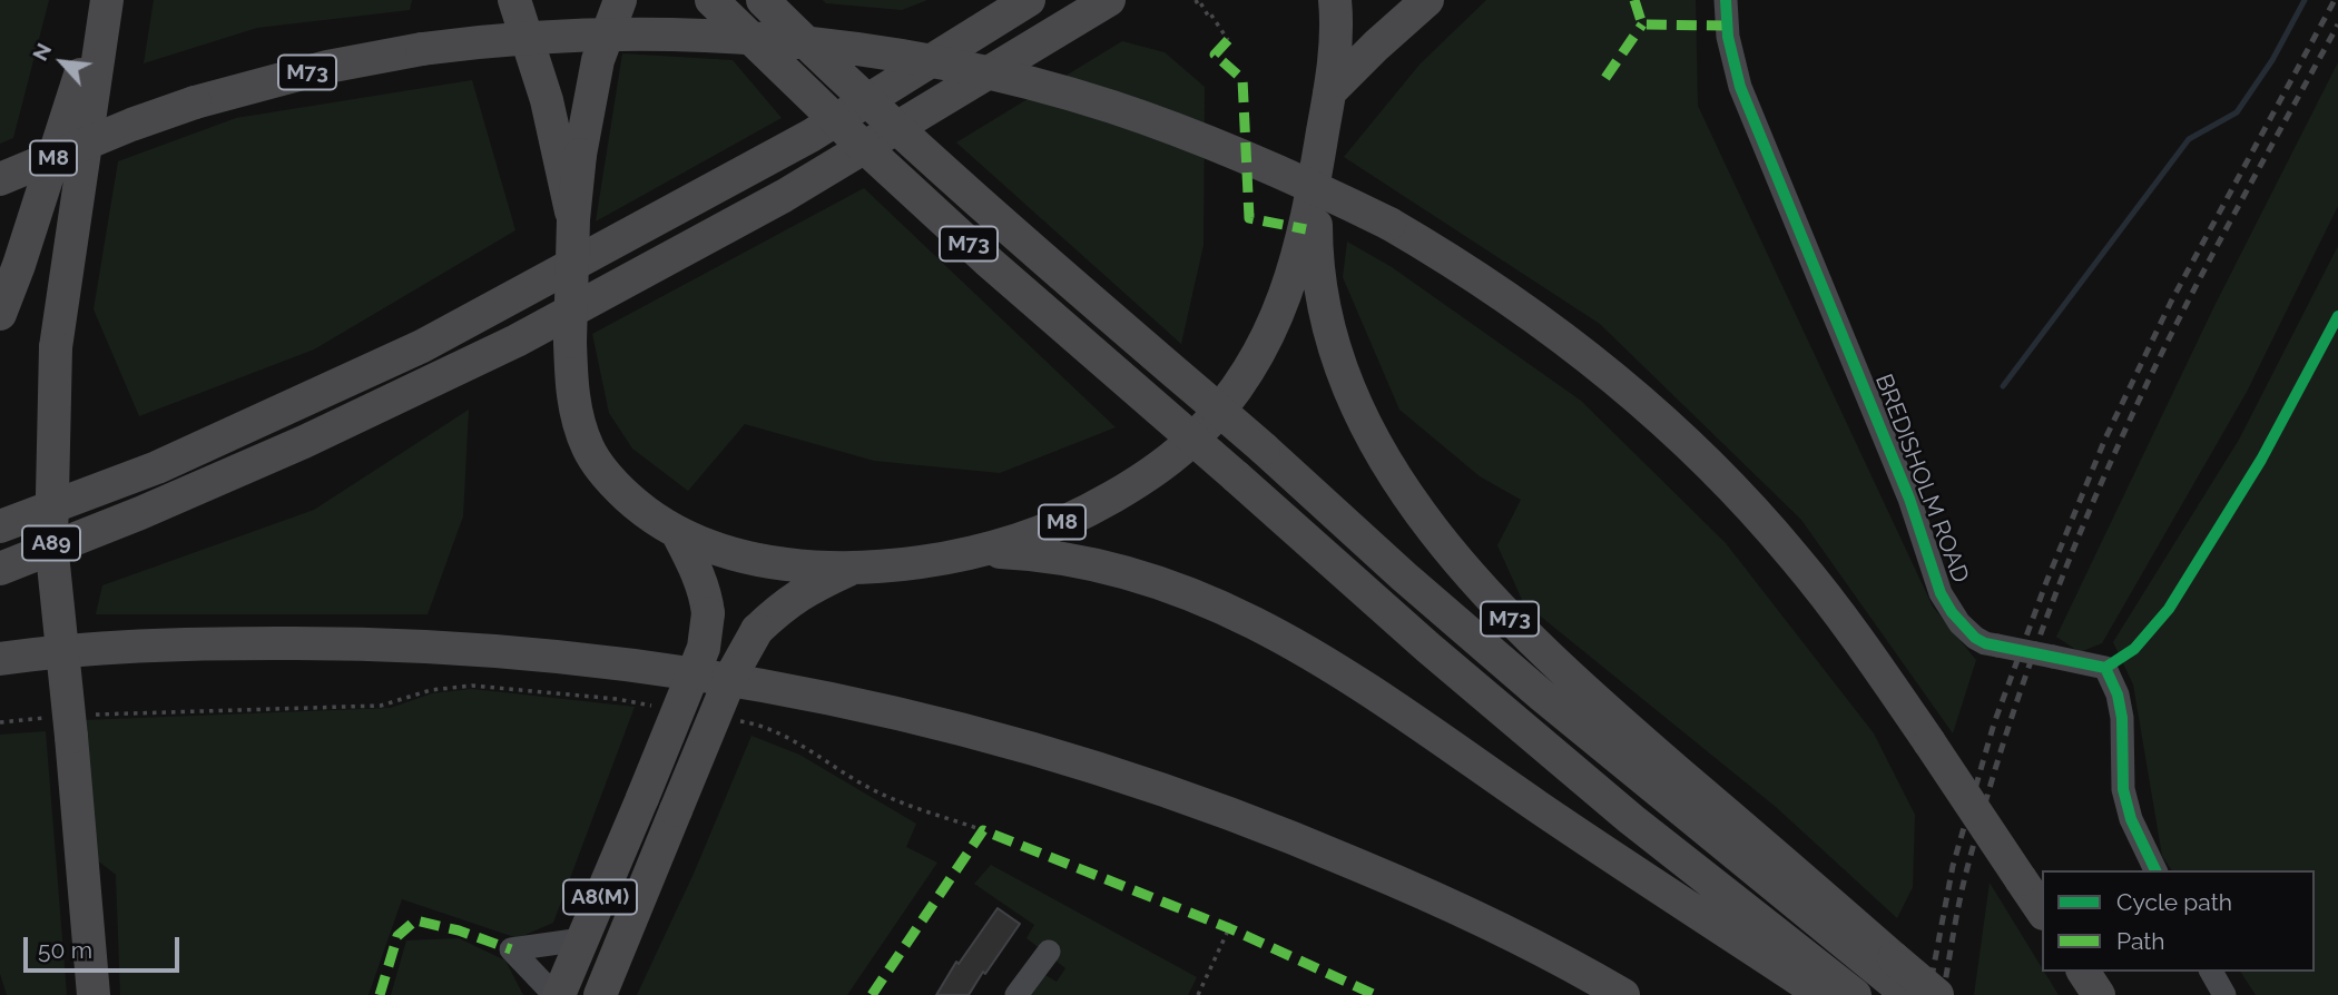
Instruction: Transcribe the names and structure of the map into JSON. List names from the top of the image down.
{
  "streets": {
    "highway": [
      "M73",
      "M8",
      "A89",
      "A8(M)"
    ],
    "street": ["BREDISHOLM ROAD"]
  },
  "crossings": [
    ["M73", "M8"],
    ["M8", "A89"],
    ["M8", "A8(M)"]
  ],
  "legend": ["Cycle path", "Path"],
  "scale_bar": "50 m",
  "north": "top left"
}
